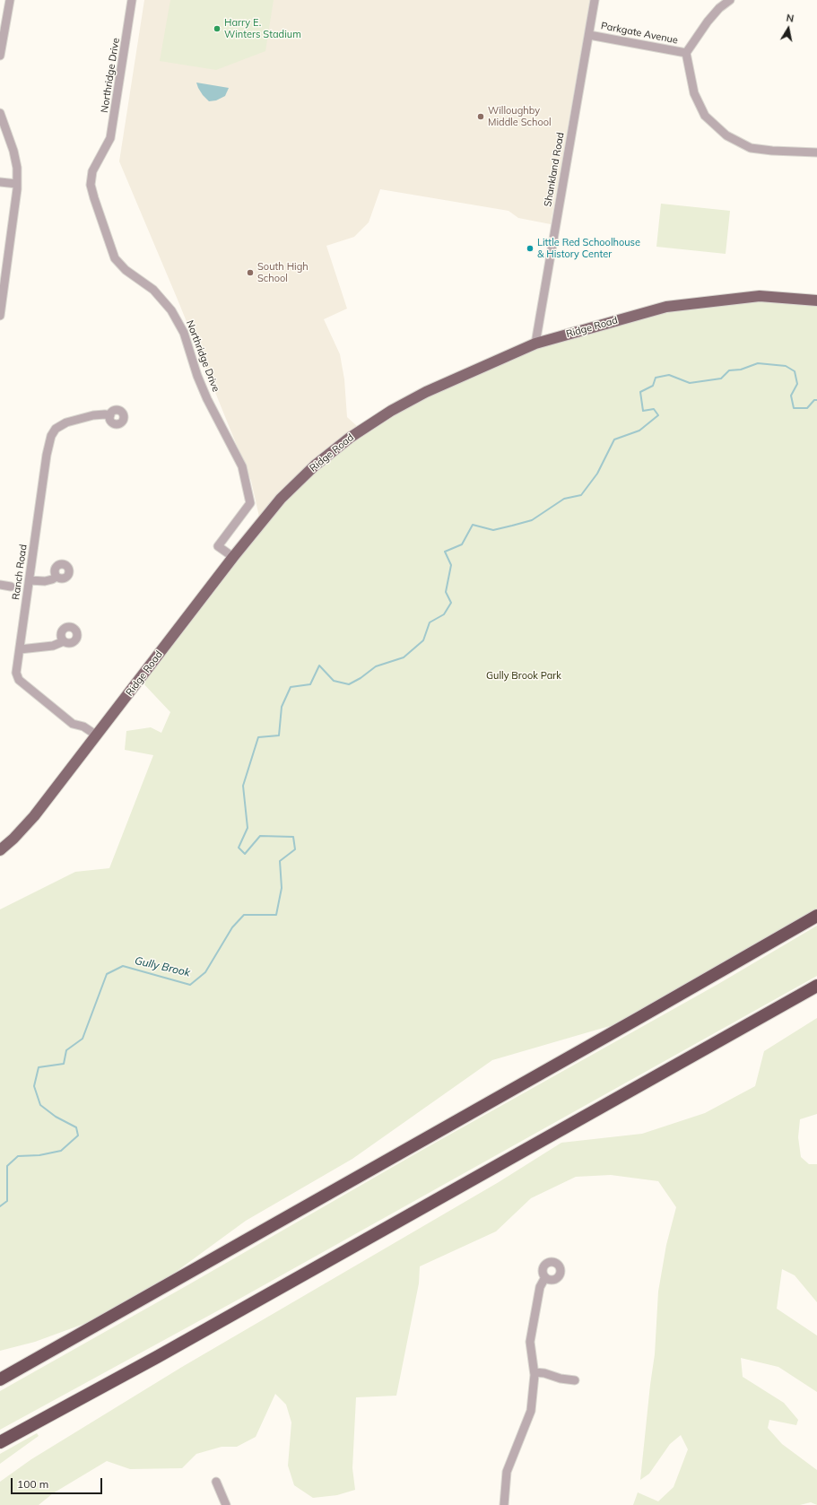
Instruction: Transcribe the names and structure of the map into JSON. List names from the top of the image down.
{
  "streets": {
    "main road": ["Ridge Road"],
    "street": [
      "Parkgate Avenue",
      "Northridge Drive",
      "Shankland Road",
      "Ranch Road"
    ]
  },
  "crossings": [
    ["Parkgate Avenue", "Shankland Road"],
    ["Northridge Drive", "Ridge Road"],
    ["Shankland Road", "Ridge Road"],
    ["Ridge Road", "Ranch Road"]
  ],
  "water": ["Gully Brook"],
  "parks": ["Gully Brook Park"],
  "places": [
    "Harry E. Winters Stadium",
    "Willoughby Middle School",
    "Little Red Schoolhouse & History Center",
    "South High School"
  ],
  "scale_bar": "100 m",
  "north": "top"
}
